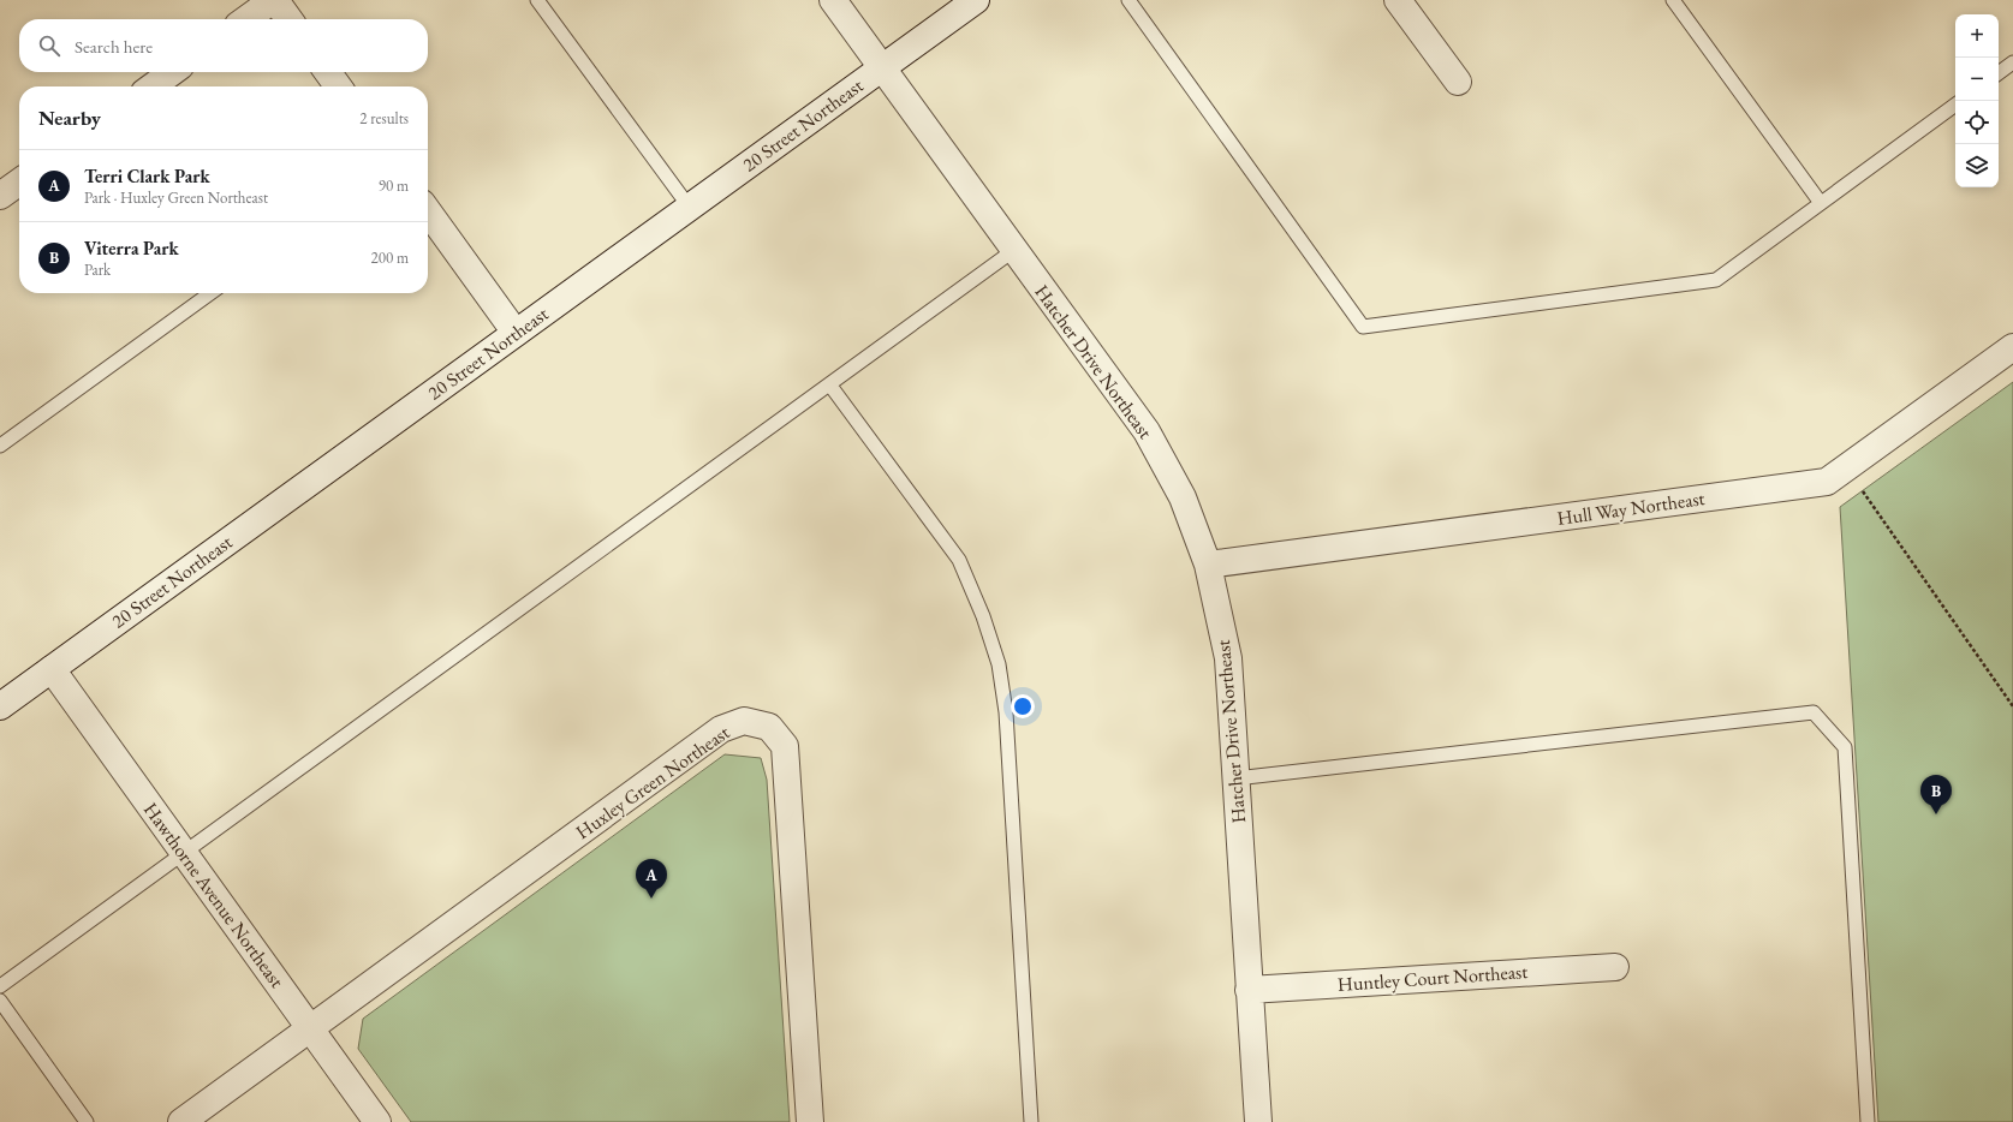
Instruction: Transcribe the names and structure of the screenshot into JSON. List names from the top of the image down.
{
  "streets": {
    "street": [
      "20 Street Northeast",
      "Hatcher Drive Northeast",
      "Hull Way Northeast",
      "Huxley Green Northeast",
      "Hawthorne Avenue Northeast",
      "Huntley Court Northeast"
    ]
  },
  "crossings": [
    ["20 Street Northeast", "Hatcher Drive Northeast"],
    ["20 Street Northeast", "Hawthorne Avenue Northeast"],
    ["Hatcher Drive Northeast", "Hull Way Northeast"],
    ["Hatcher Drive Northeast", "Huntley Court Northeast"],
    ["Huxley Green Northeast", "Hawthorne Avenue Northeast"]
  ],
  "page": {
    "map_buttons": ["+", "−"],
    "search": "Search here",
    "heading": ["Nearby", "2 results"],
    "list": [
      {
        "mark": "A",
        "name": "Terri Clark Park",
        "note": "Park · Huxley Green Northeast",
        "value": "90 m"
      },
      {
        "mark": "B",
        "name": "Viterra Park",
        "note": "Park",
        "value": "200 m"
      }
    ],
    "pins": ["B", "A"]
  }
}
